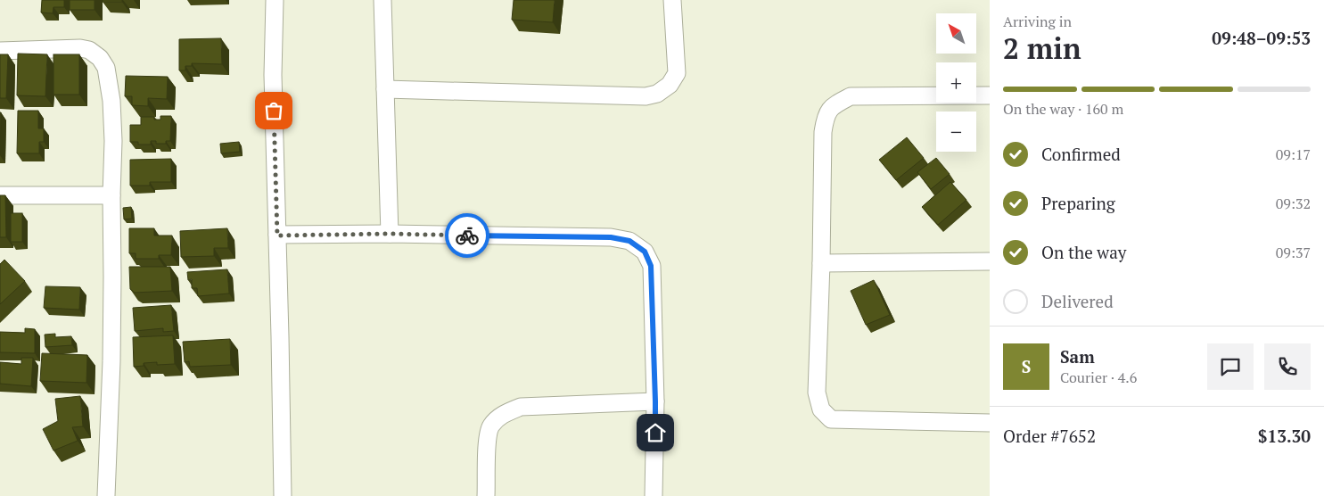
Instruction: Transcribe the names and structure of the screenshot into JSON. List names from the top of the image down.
{
  "north": "top left",
  "page": {
    "heading": ["2 min", "Arriving in", "09:48–09:53"],
    "panel": [
      "Sam",
      "Courier · 4.6",
      "Order #7652",
      "$13.30"
    ],
    "map_buttons": ["+", "−"],
    "bar": "On the way · 160 m",
    "list": [
      ["Confirmed", "09:17"],
      ["Preparing", "09:32"],
      ["On the way", "09:37"],
      "Delivered"
    ],
    "round": "S"
  }
}
